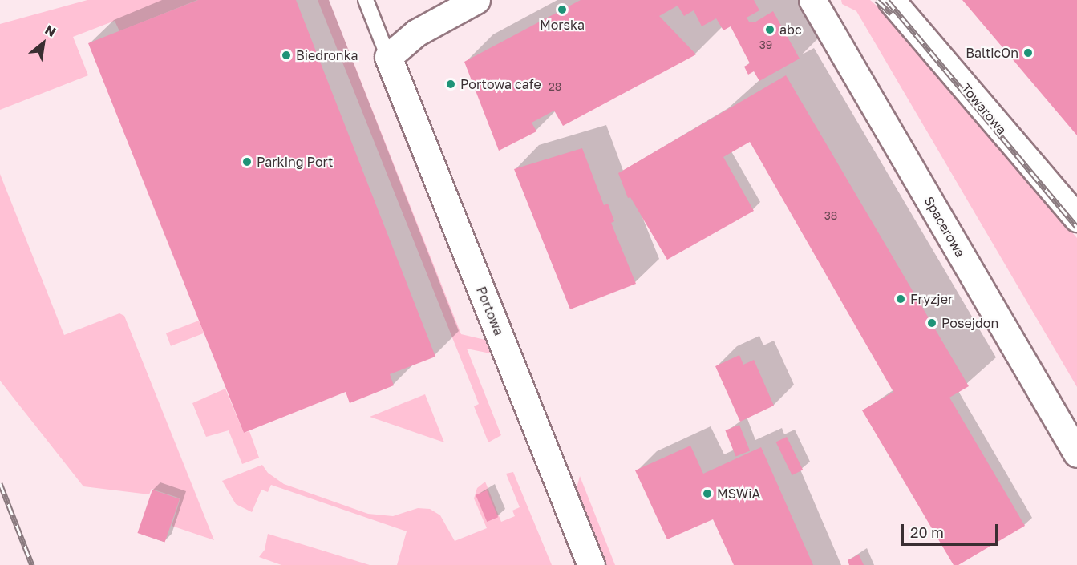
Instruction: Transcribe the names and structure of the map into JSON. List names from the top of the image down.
{
  "streets": {
    "street": ["Towarowa", "Spacerowa", "Portowa"]
  },
  "places": [
    "Morska",
    "abc",
    "BalticOn",
    "Biedronka",
    "Portowa cafe",
    "Parking Port",
    "Fryzjer",
    "Posejdon",
    "MSWiA"
  ],
  "house_numbers": ["39", "28", "38"],
  "scale_bar": "20 m",
  "north": "top right"
}
